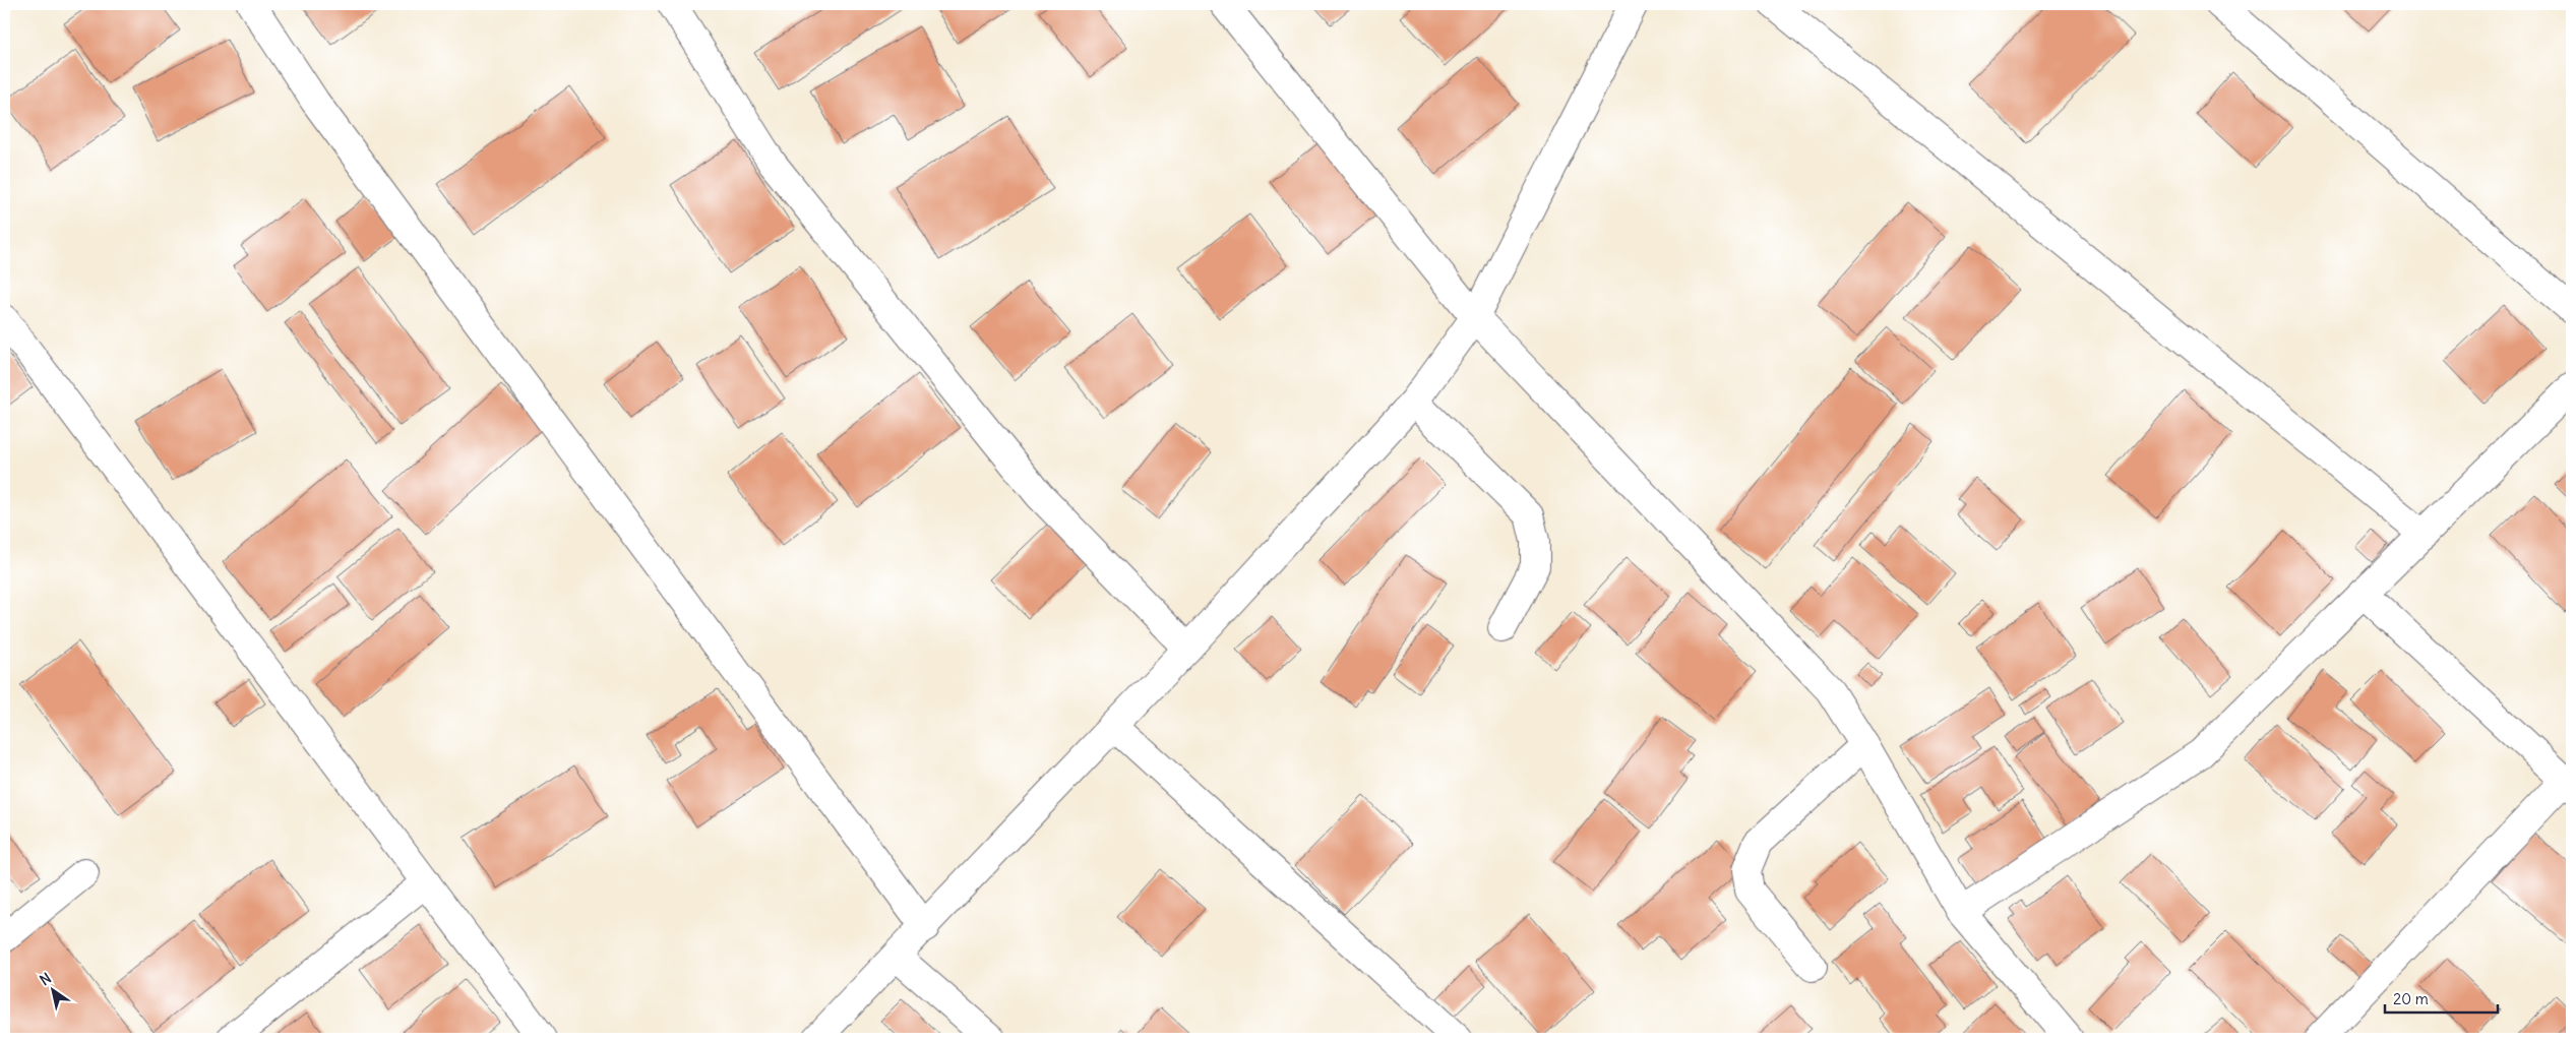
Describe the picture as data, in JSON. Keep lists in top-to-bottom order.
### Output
{
  "scale_bar": "20 m",
  "north": "top left"
}
